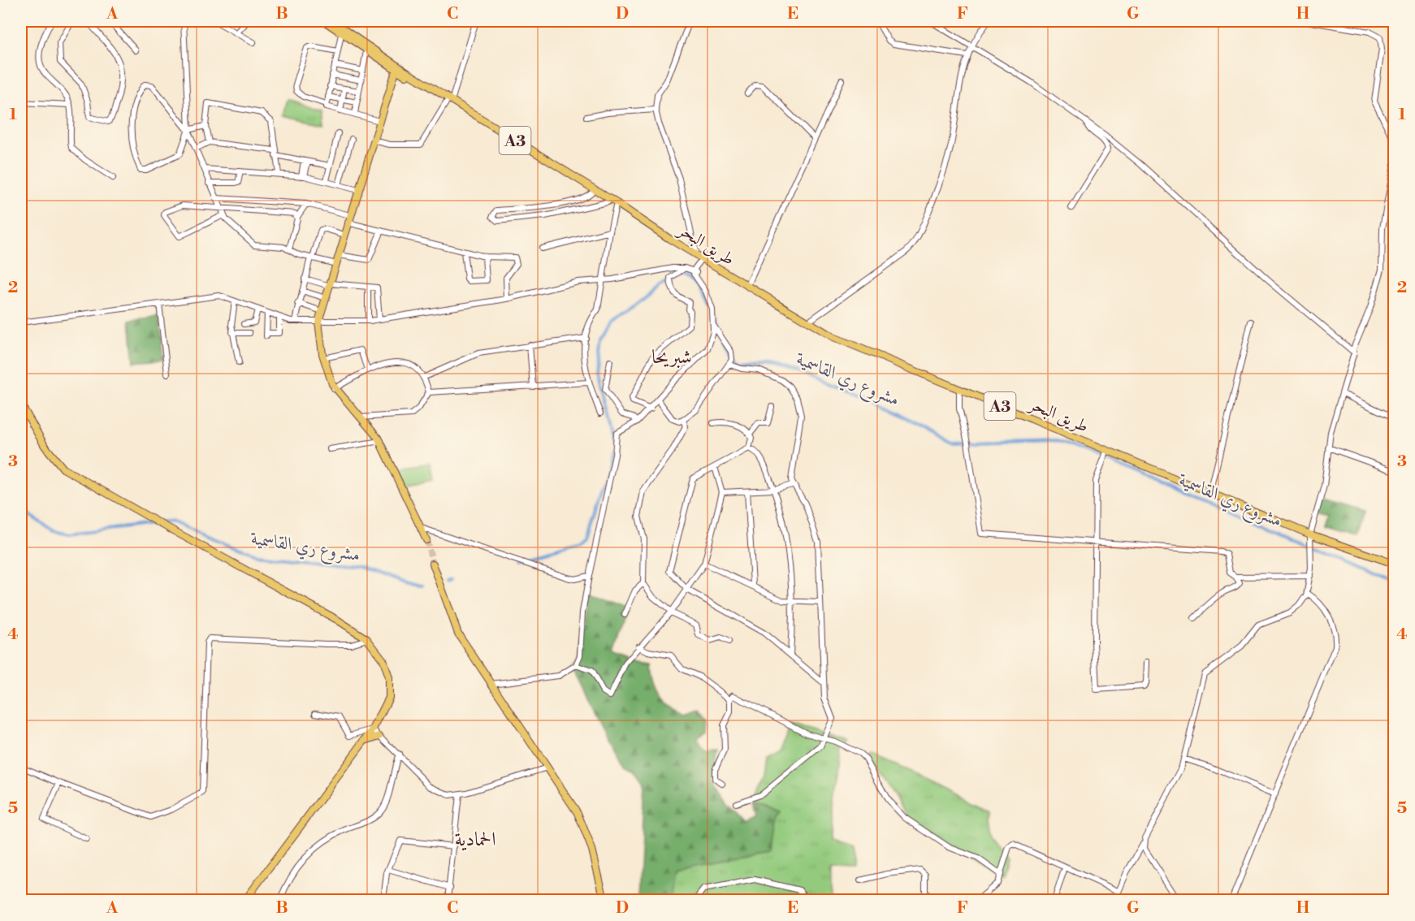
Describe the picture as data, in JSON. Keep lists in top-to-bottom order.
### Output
{
  "streets": {
    "highway": ["A3", "طريق البحر"]
  },
  "districts": ["شبريحا", "الحمادية"],
  "water": ["مشروع ري القاسمية"],
  "grid": {
    "columns": [
      "A",
      "B",
      "C",
      "D",
      "E",
      "F",
      "G",
      "H"
    ],
    "rows": [
      "1",
      "2",
      "3",
      "4",
      "5"
    ]
  }
}
